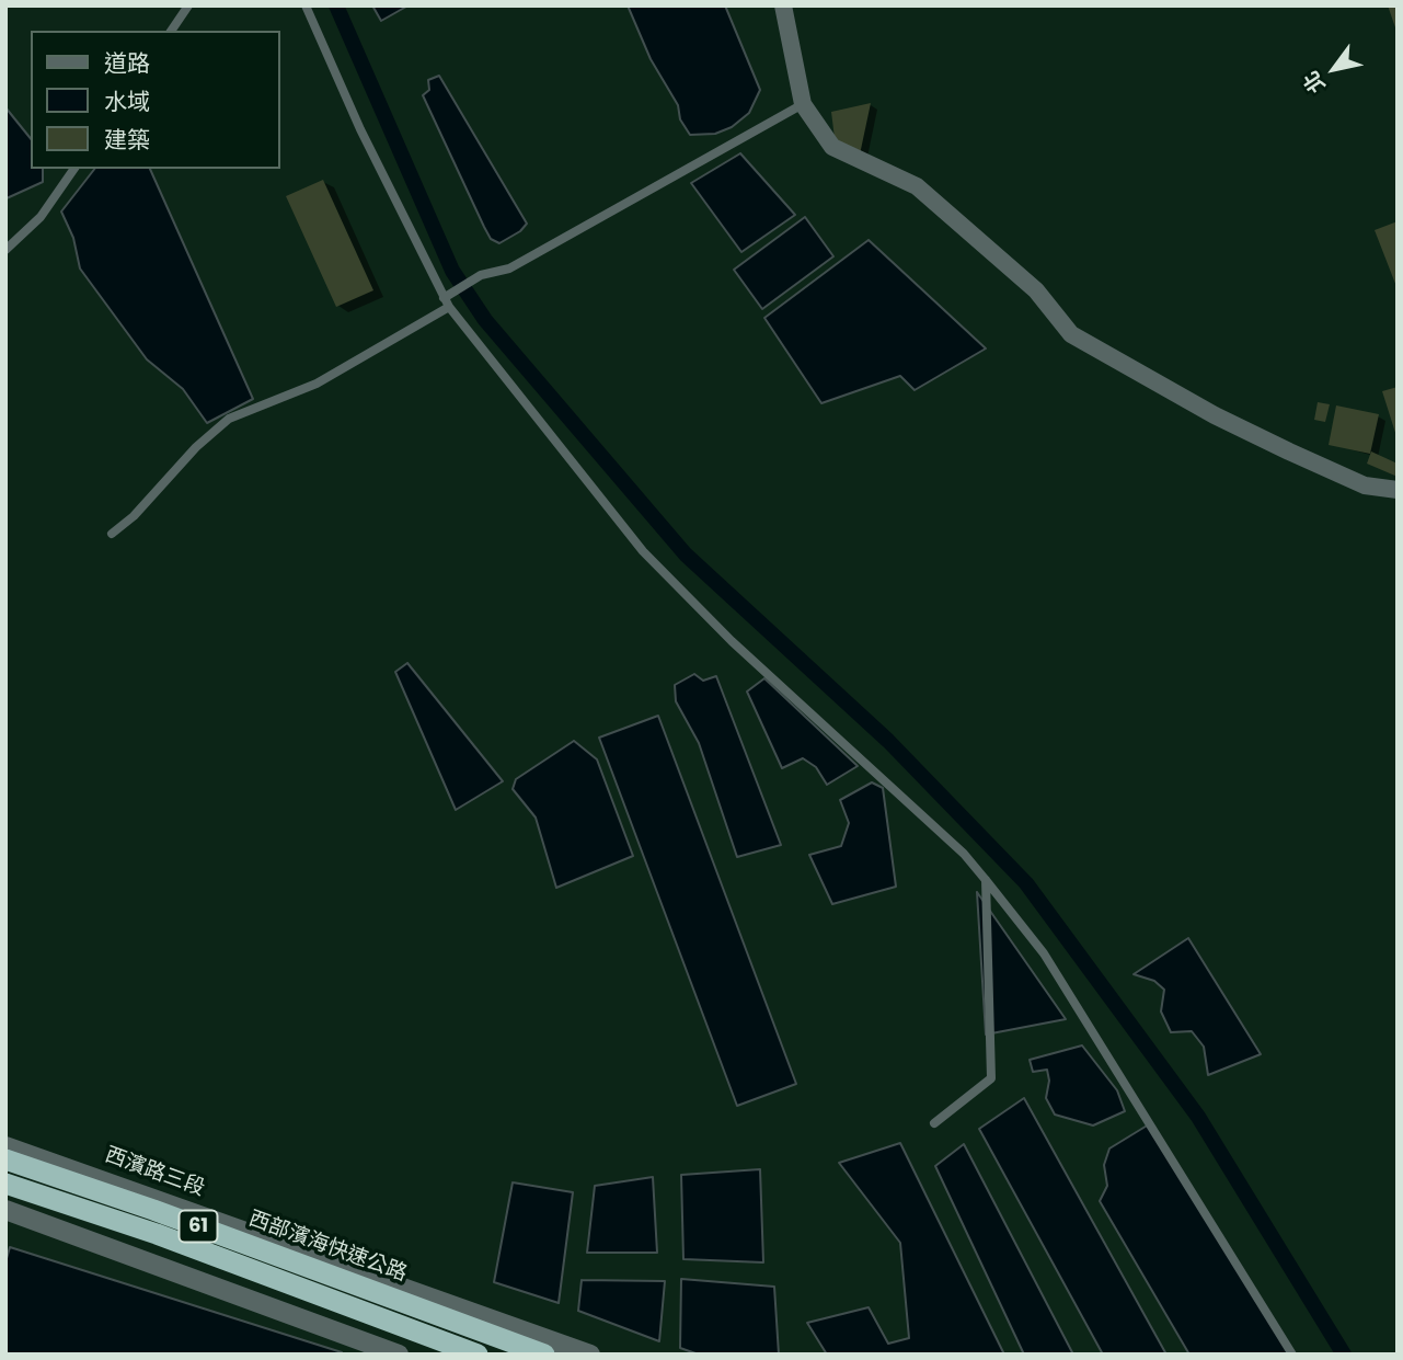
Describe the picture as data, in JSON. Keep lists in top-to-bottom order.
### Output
{
  "streets": {
    "highway": ["61", "西部濱海快速公路"],
    "street": ["西濱路三段"]
  },
  "legend": ["道路", "水域", "建築"],
  "north": "bottom left"
}
